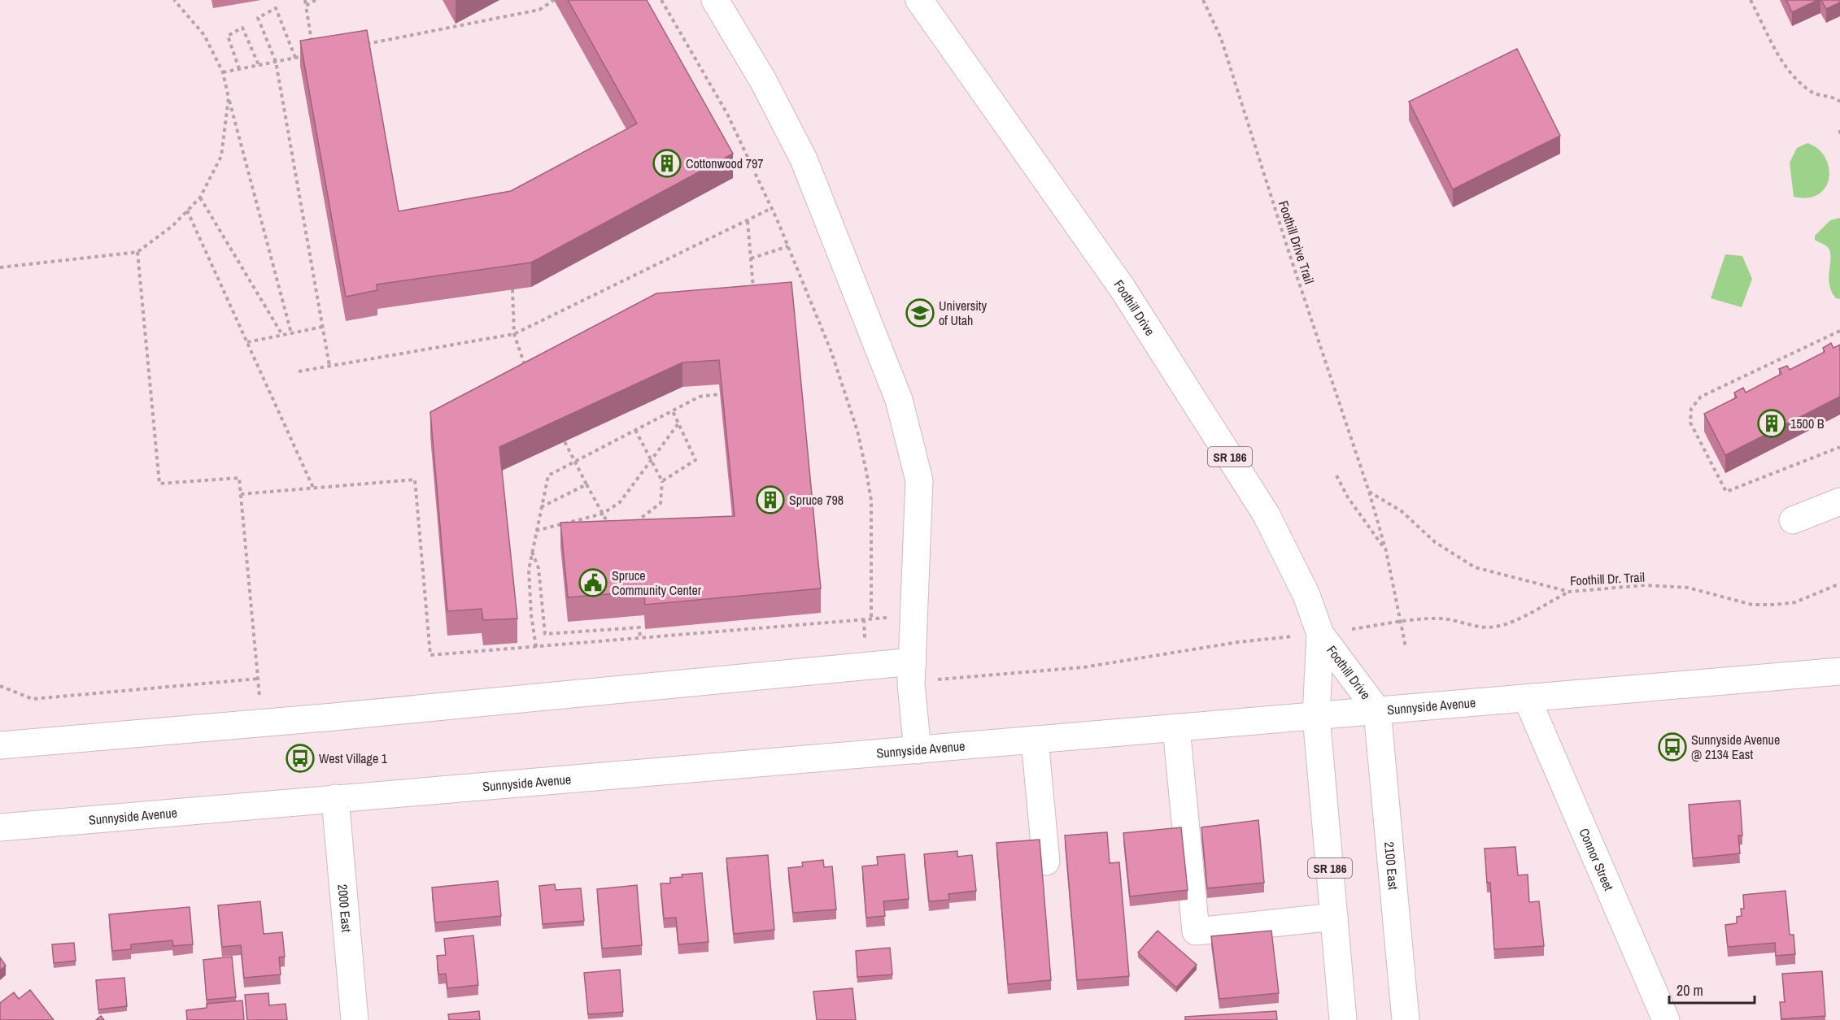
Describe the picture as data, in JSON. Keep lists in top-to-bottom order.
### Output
{
  "streets": {
    "main road": [
      "Foothill Drive",
      "SR 186",
      "Sunnyside Avenue",
      "Connor Street",
      "2100 East",
      "2000 East"
    ],
    "path": ["Foothill Drive Trail", "Foothill Dr. Trail"]
  },
  "crossings": [
    ["Foothill Drive Trail", "Foothill Dr. Trail"],
    ["Foothill Drive", "SR 186"],
    ["Foothill Drive", "Sunnyside Avenue"],
    ["Foothill Drive", "2100 East"],
    ["SR 186", "Sunnyside Avenue"],
    ["Sunnyside Avenue", "Connor Street"],
    ["Sunnyside Avenue", "2100 East"],
    ["Sunnyside Avenue", "2000 East"]
  ],
  "places": {
    "building": ["Cottonwood 797", "1500 B", "Spruce 798"],
    "school or university": ["University of Utah"],
    "public building": ["Spruce Community Center"],
    "bus stop": ["Sunnyside Avenue @ 2134 East", "West Village 1"]
  },
  "scale_bar": "20 m"
}
